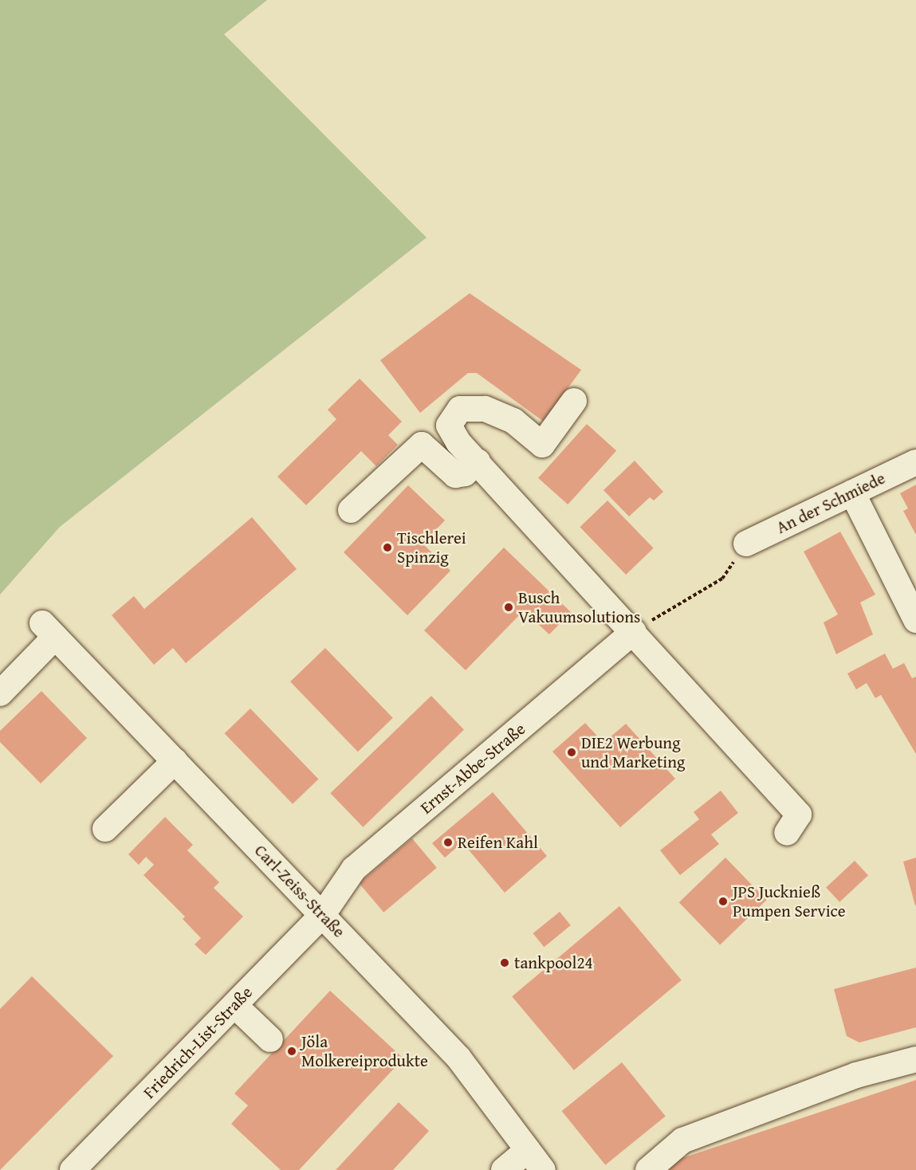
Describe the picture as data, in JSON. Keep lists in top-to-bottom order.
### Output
{
  "streets": {
    "street": [
      "An der Schmiede",
      "Ernst-Abbe-Straße",
      "Carl-Zeiss-Straße",
      "Friedrich-List-Straße"
    ]
  },
  "crossings": [
    ["Ernst-Abbe-Straße", "Carl-Zeiss-Straße"],
    ["Ernst-Abbe-Straße", "Friedrich-List-Straße"],
    ["Carl-Zeiss-Straße", "Friedrich-List-Straße"]
  ],
  "places": [
    "Tischlerei Spinzig",
    "Busch Vakuumsolutions",
    "DIE2 Werbung und Marketing",
    "Reifen Kahl",
    "JPS Jucknieß Pumpen Service",
    "tankpool24",
    "Jöla Molkereiprodukte"
  ]
}
